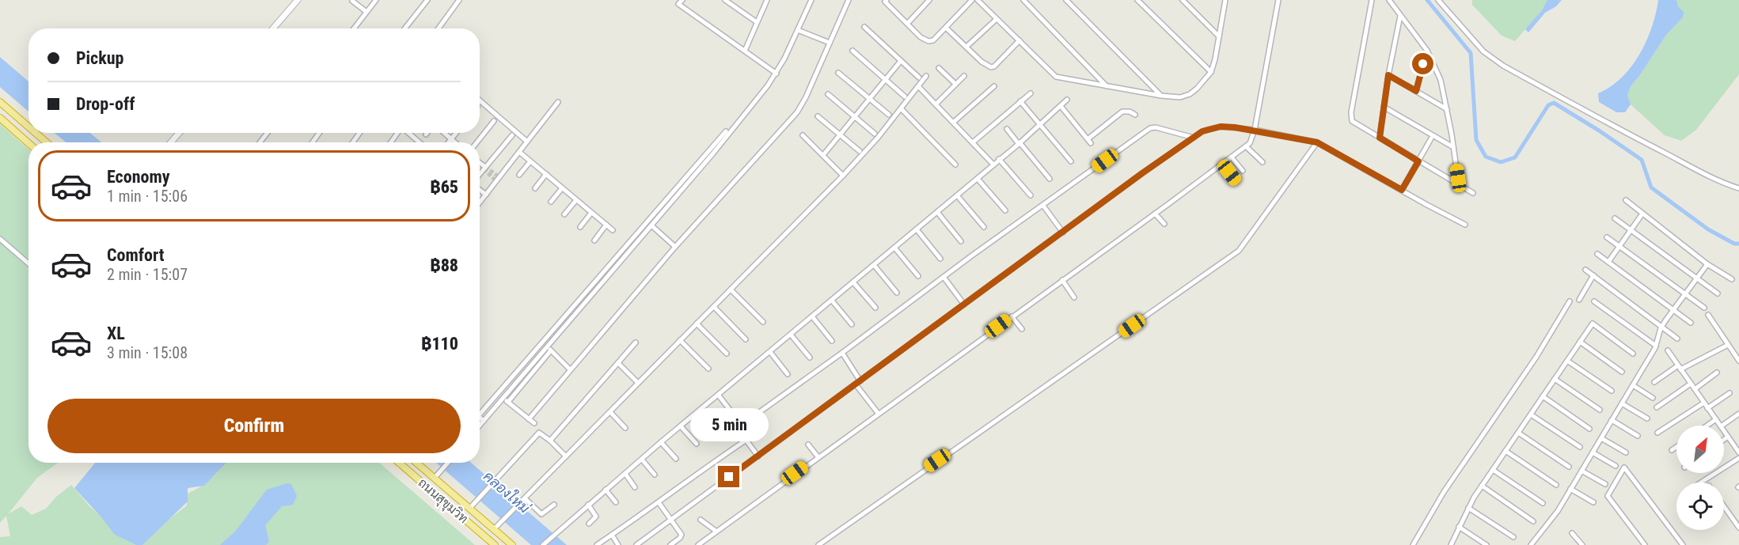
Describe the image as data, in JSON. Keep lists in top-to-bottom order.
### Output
{
  "streets": {
    "highway": ["ถนนสุขุมวิท"]
  },
  "water": ["คลองใหม่"],
  "north": "top right",
  "page": {
    "banner": ["Pickup", "Drop-off"],
    "list": [
      {
        "name": "Economy",
        "note": "1 min · 15:06",
        "value": "฿65"
      },
      {
        "name": "Comfort",
        "note": "2 min · 15:07",
        "value": "฿88"
      },
      {
        "name": "XL",
        "note": "3 min · 15:08",
        "value": "฿110"
      }
    ],
    "buttons": "Confirm",
    "bubble": "5 min"
  }
}
